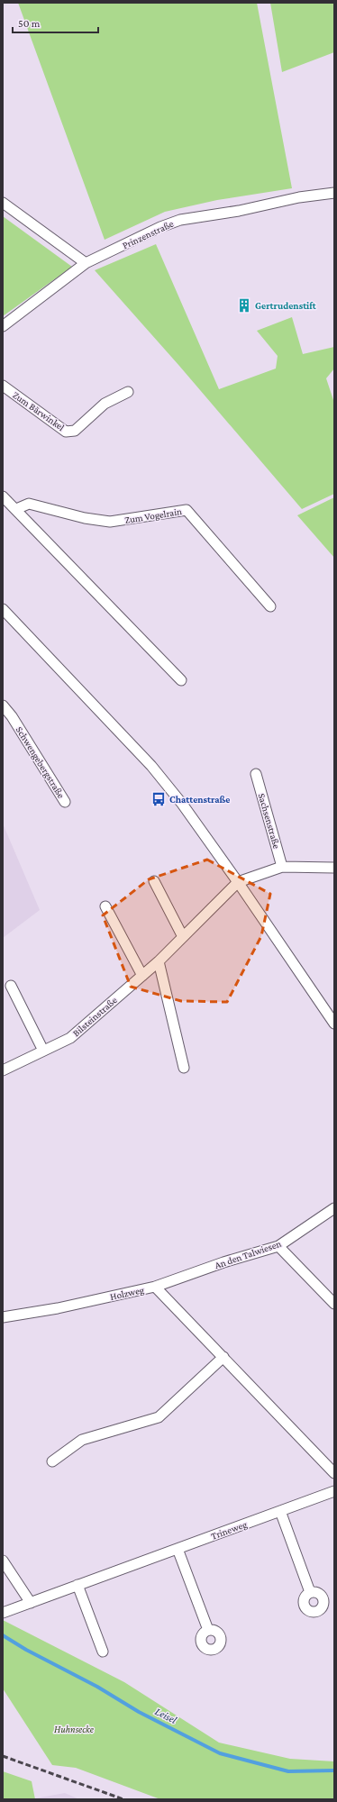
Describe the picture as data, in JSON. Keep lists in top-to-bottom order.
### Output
{
  "streets": {
    "street": [
      "Prinzenstraße",
      "Zum Bärwinkel",
      "Zum Vogelrain",
      "Schwengebergstraße",
      "Sachsenstraße",
      "Bilsteinstraße",
      "An den Talwiesen",
      "Holzweg",
      "Trineweg"
    ]
  },
  "crossings": [
    ["An den Talwiesen", "Holzweg"]
  ],
  "water": ["Leisel"],
  "parks": ["Huhnsecke"],
  "places": {
    "building": ["Gertrudenstift"],
    "bus stop": ["Chattenstraße"]
  },
  "scale_bar": "50 m"
}
